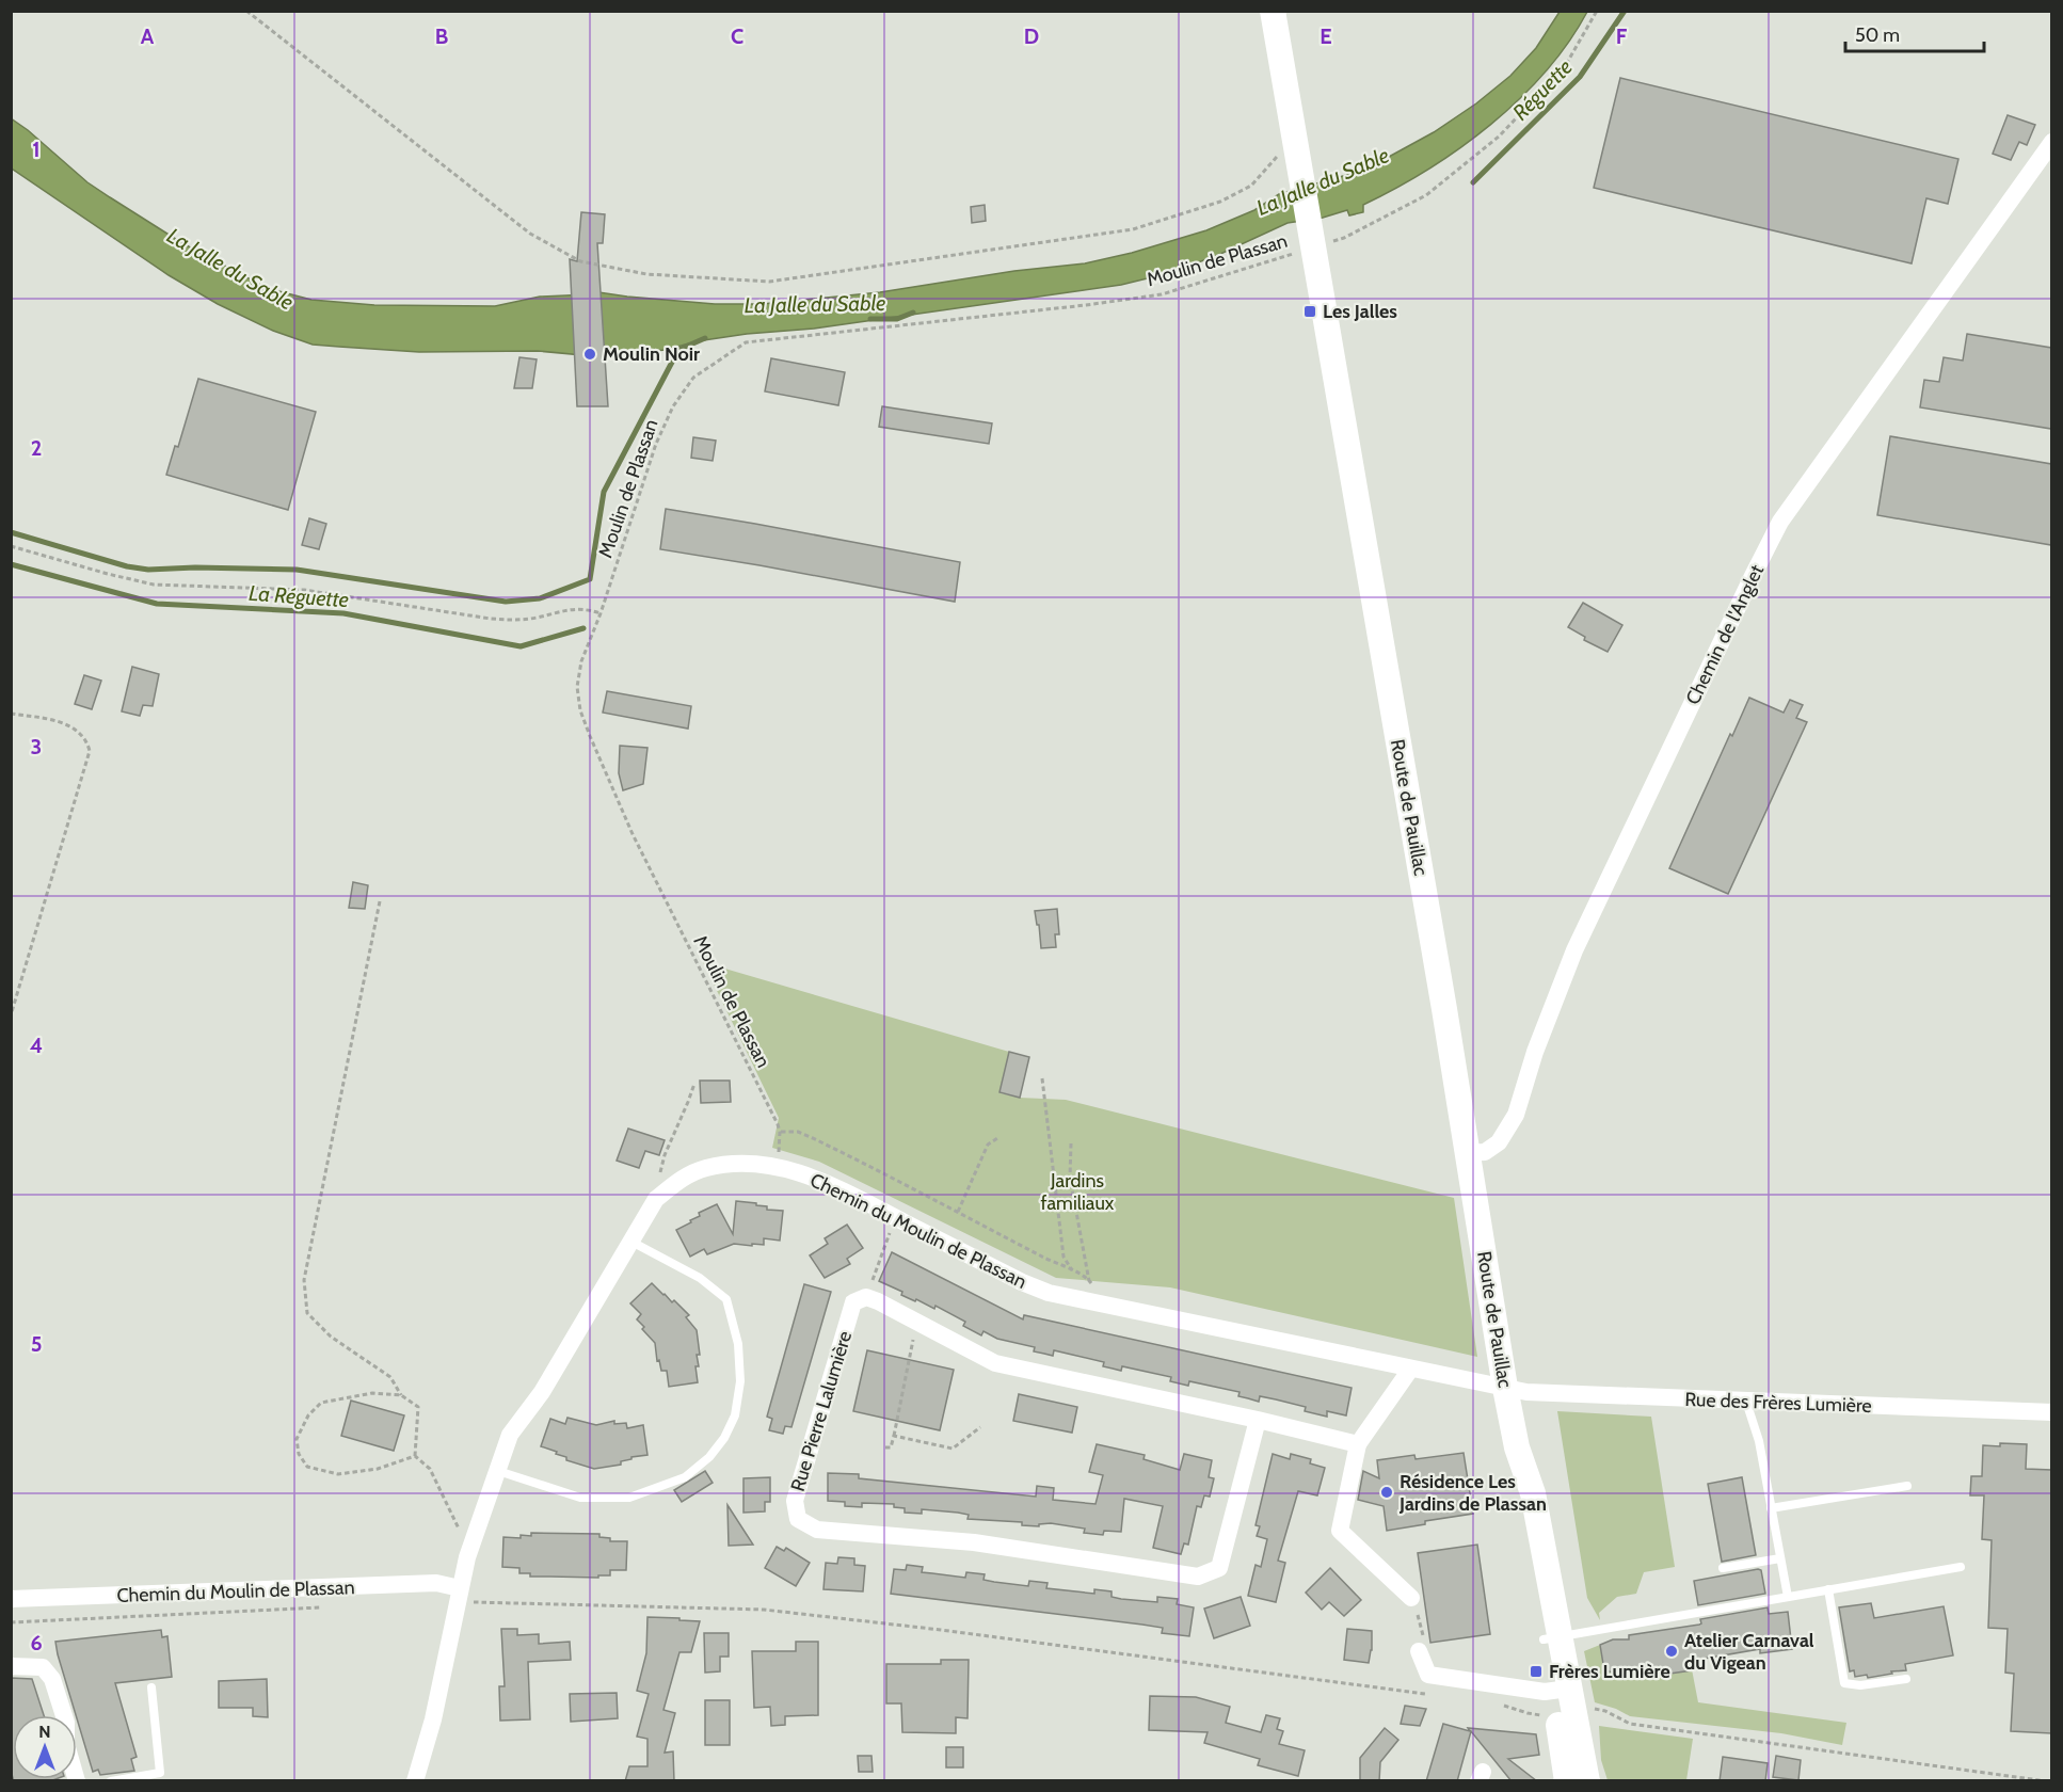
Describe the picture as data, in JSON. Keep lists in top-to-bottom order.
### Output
{
  "streets": {
    "main road": ["Route de Pauillac"],
    "street": [
      "Chemin de l'Anglet",
      "Chemin du Moulin de Plassan",
      "Rue des Frères Lumière",
      "Rue Pierre Lalumière"
    ],
    "path": ["Moulin de Plassan"]
  },
  "crossings": [
    ["Moulin de Plassan", "Route de Pauillac"],
    ["Chemin de l'Anglet", "Route de Pauillac"],
    ["Route de Pauillac", "Chemin du Moulin de Plassan"],
    ["Route de Pauillac", "Rue des Frères Lumière"],
    ["Chemin du Moulin de Plassan", "Rue des Frères Lumière"]
  ],
  "water": ["Réguette", "La Jalle du Sable", "La Réguette"],
  "parks": ["Jardins familiaux"],
  "places": {
    "transit": ["Les Jalles", "Frères Lumière"],
    "other": ["Moulin Noir", "Résidence Les Jardins de Plassan", "Atelier Carnaval du Vigean"]
  },
  "scale_bar": "50 m",
  "north": "top",
  "grid": {
    "columns": [
      "A",
      "B",
      "C",
      "D",
      "E",
      "F"
    ],
    "rows": [
      "1",
      "2",
      "3",
      "4",
      "5",
      "6"
    ]
  }
}
